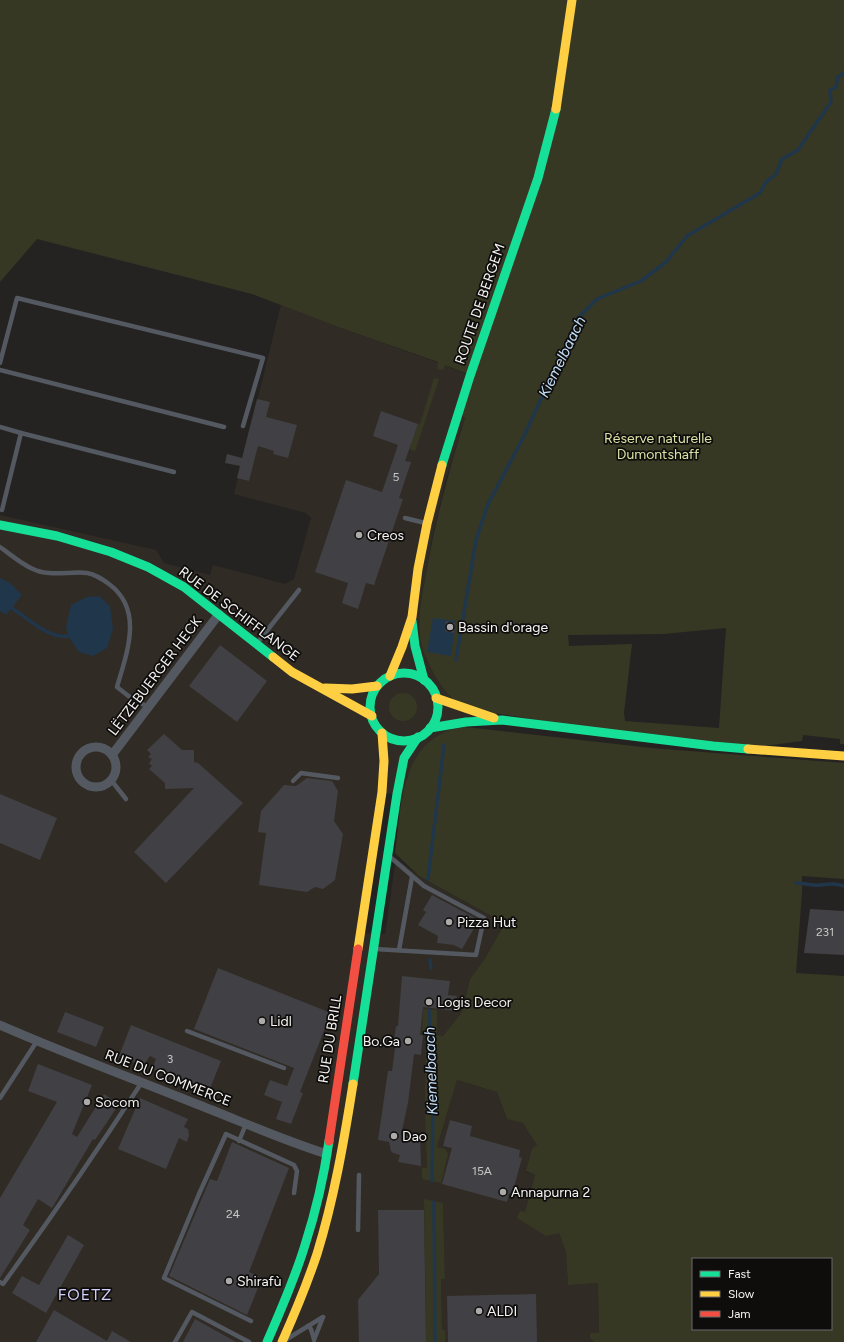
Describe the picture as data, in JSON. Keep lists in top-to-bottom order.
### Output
{
  "streets": {
    "main road": ["ROUTE DE BERGEM", "RUE DE SCHIFFLANGE", "RUE DU BRILL"],
    "street": ["LËTZEBUERGER HECK", "RUE DU COMMERCE"]
  },
  "crossings": [
    ["ROUTE DE BERGEM", "RUE DE SCHIFFLANGE"],
    ["ROUTE DE BERGEM", "RUE DU BRILL"],
    ["RUE DE SCHIFFLANGE", "LËTZEBUERGER HECK"],
    ["RUE DE SCHIFFLANGE", "RUE DU BRILL"],
    ["RUE DU BRILL", "RUE DU COMMERCE"]
  ],
  "districts": ["FOETZ"],
  "water": ["Kiemelbaach"],
  "parks": ["Réserve naturelle Dumontshaff"],
  "places": [
    "Creos",
    "Bassin d'orage",
    "Pizza Hut",
    "Logis Decor",
    "Lidl",
    "Bo.Ga",
    "Socom",
    "Dao",
    "Annapurna 2",
    "Shirafù",
    "ALDI"
  ],
  "house_numbers": [
    "5",
    "231",
    "3",
    "15A",
    "24"
  ],
  "legend": ["Fast", "Slow", "Jam"]
}
